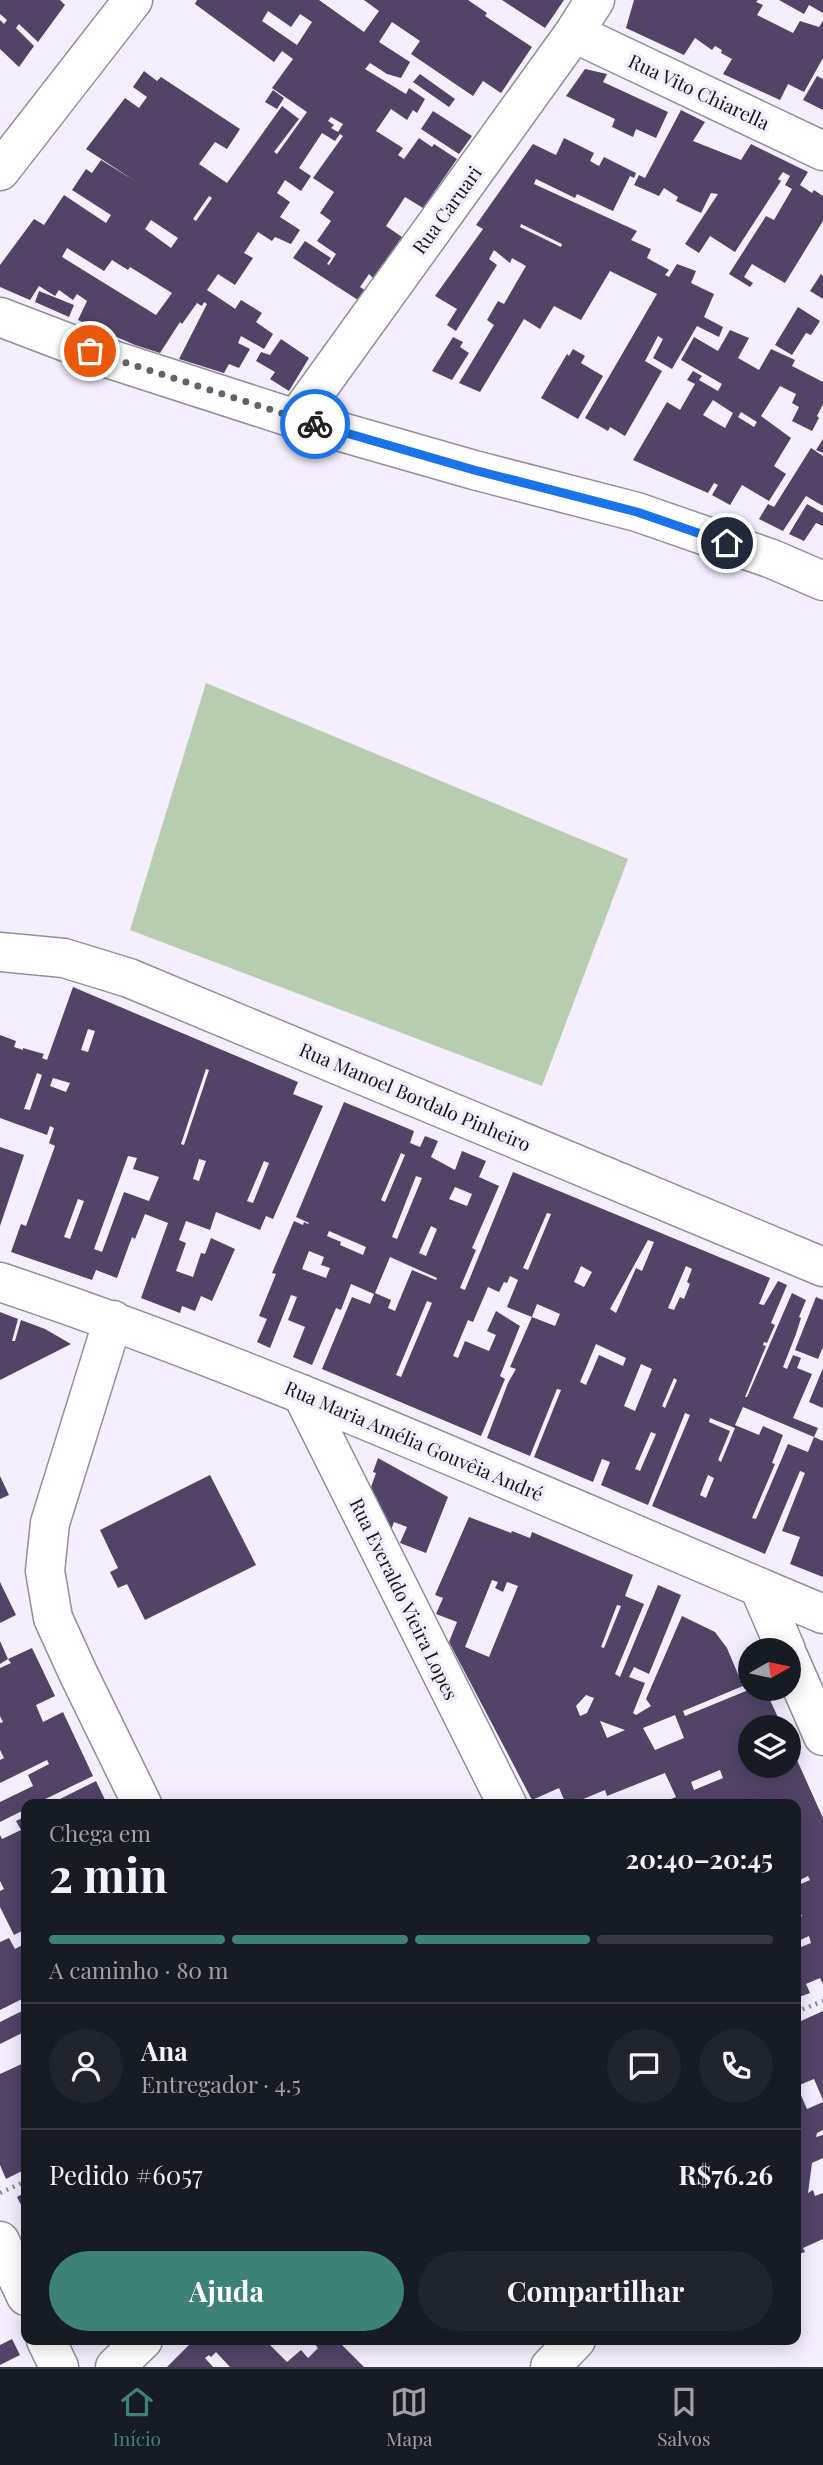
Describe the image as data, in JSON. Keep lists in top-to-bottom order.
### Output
{
  "streets": {
    "street": [
      "Rua Vito Chiarella",
      "Rua Caruari",
      "Rua Manoel Bordalo Pinheiro",
      "Rua Maria Amélia Gouvêia André",
      "Rua Everaldo Vieira Lopes"
    ]
  },
  "crossings": [
    ["Rua Vito Chiarella", "Rua Caruari"],
    ["Rua Maria Amélia Gouvêia André", "Rua Everaldo Vieira Lopes"]
  ],
  "north": "right",
  "page": {
    "heading": ["2 min", "Chega em", "20:40–20:45"],
    "panel": [
      "Ana",
      "Entregador · 4.5",
      "Pedido #6057",
      "R$76.26"
    ],
    "bar": "A caminho · 80 m",
    "buttons": ["Ajuda", "Compartilhar"],
    "tabs": ["Início", "Mapa", "Salvos"]
  }
}
